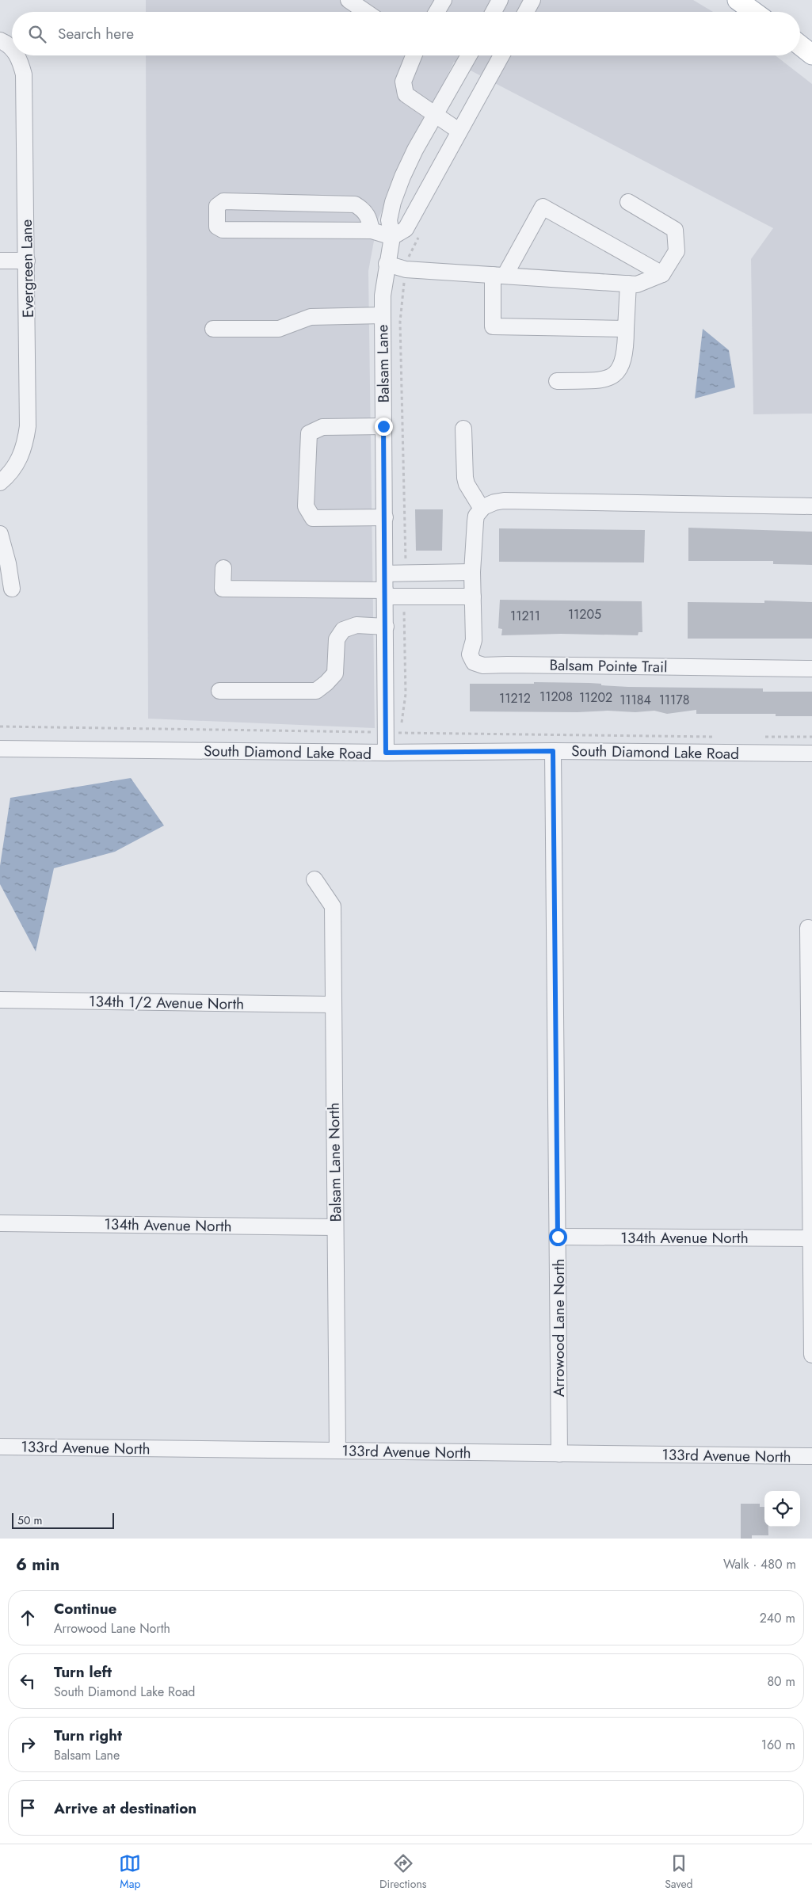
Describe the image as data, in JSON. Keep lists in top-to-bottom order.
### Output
{
  "streets": {
    "street": [
      "Evergreen Lane",
      "Balsam Lane",
      "Balsam Pointe Trail",
      "South Diamond Lake Road",
      "134th 1/2 Avenue North",
      "Balsam Lane North",
      "134th Avenue North",
      "Arrowood Lane North",
      "133rd Avenue North"
    ]
  },
  "crossings": [
    ["Balsam Lane", "South Diamond Lake Road"],
    ["South Diamond Lake Road", "Arrowood Lane North"],
    ["134th 1/2 Avenue North", "Balsam Lane North"],
    ["Balsam Lane North", "134th Avenue North"],
    ["Balsam Lane North", "133rd Avenue North"],
    ["134th Avenue North", "Arrowood Lane North"],
    ["Arrowood Lane North", "133rd Avenue North"]
  ],
  "house_numbers": [
    "11205",
    "11211",
    "11208",
    "11202",
    "11212",
    "11184",
    "11178"
  ],
  "scale_bar": "50 m",
  "page": {
    "search": "Search here",
    "scale": "50 m",
    "heading": ["6 min", "Walk · 480 m"],
    "list": [
      ["Continue", "Arrowood Lane North", "240 m"],
      ["Turn left", "South Diamond Lake Road", "80 m"],
      ["Turn right", "Balsam Lane", "160 m"],
      "Arrive at destination"
    ],
    "nav": ["Map", "Directions", "Saved"]
  }
}
